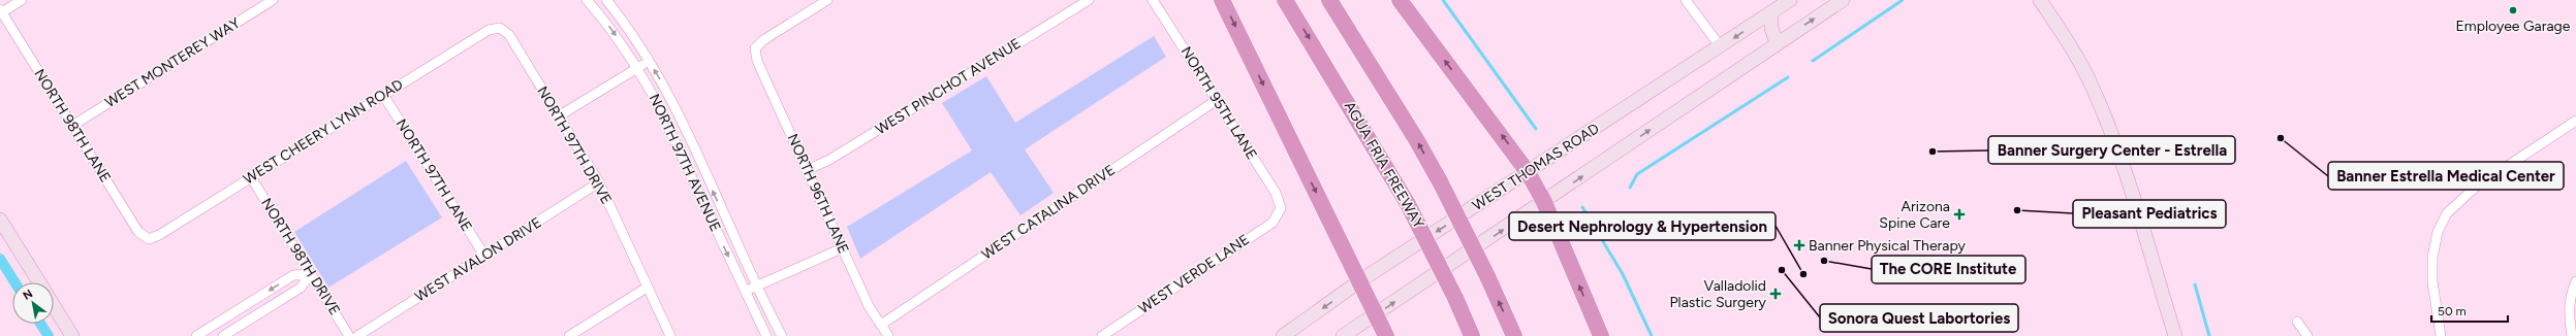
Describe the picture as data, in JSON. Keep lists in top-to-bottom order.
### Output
{
  "streets": {
    "highway": ["AGUA FRIA FREEWAY"],
    "main road": ["WEST THOMAS ROAD"],
    "street": [
      "WEST MONTEREY WAY",
      "WEST PINCHOT AVENUE",
      "NORTH 95TH LANE",
      "NORTH 98TH LANE",
      "WEST CHEERY LYNN ROAD",
      "NORTH 97TH DRIVE",
      "NORTH 97TH AVENUE",
      "NORTH 97TH LANE",
      "NORTH 96TH LANE",
      "WEST CATALINA DRIVE",
      "NORTH 98TH DRIVE",
      "WEST AVALON DRIVE",
      "WEST VERDE LANE"
    ]
  },
  "crossings": [
    ["WEST MONTEREY WAY", "NORTH 98TH LANE"],
    ["WEST PINCHOT AVENUE", "NORTH 96TH LANE"],
    ["NORTH 95TH LANE", "WEST CATALINA DRIVE"],
    ["NORTH 95TH LANE", "WEST VERDE LANE"],
    ["NORTH 98TH LANE", "WEST CHEERY LYNN ROAD"],
    ["WEST CHEERY LYNN ROAD", "NORTH 97TH DRIVE"],
    ["WEST CHEERY LYNN ROAD", "NORTH 97TH LANE"],
    ["WEST CHEERY LYNN ROAD", "NORTH 98TH DRIVE"],
    ["NORTH 97TH DRIVE", "WEST AVALON DRIVE"],
    ["NORTH 97TH LANE", "WEST AVALON DRIVE"],
    ["NORTH 96TH LANE", "WEST CATALINA DRIVE"]
  ],
  "places": {
    "other": [
      "Employee Garage",
      "Banner Estrella Medical Center",
      "Banner Surgery Center - Estrella",
      "Pleasant Pediatrics",
      "The CORE Institute",
      "Sonora Quest Labortories",
      "Desert Nephrology & Hypertension"
    ],
    "health": ["Arizona Spine Care", "Banner Physical Therapy", "Valladolid Plastic Surgery"]
  },
  "scale_bar": "50 m",
  "north": "top left"
}
